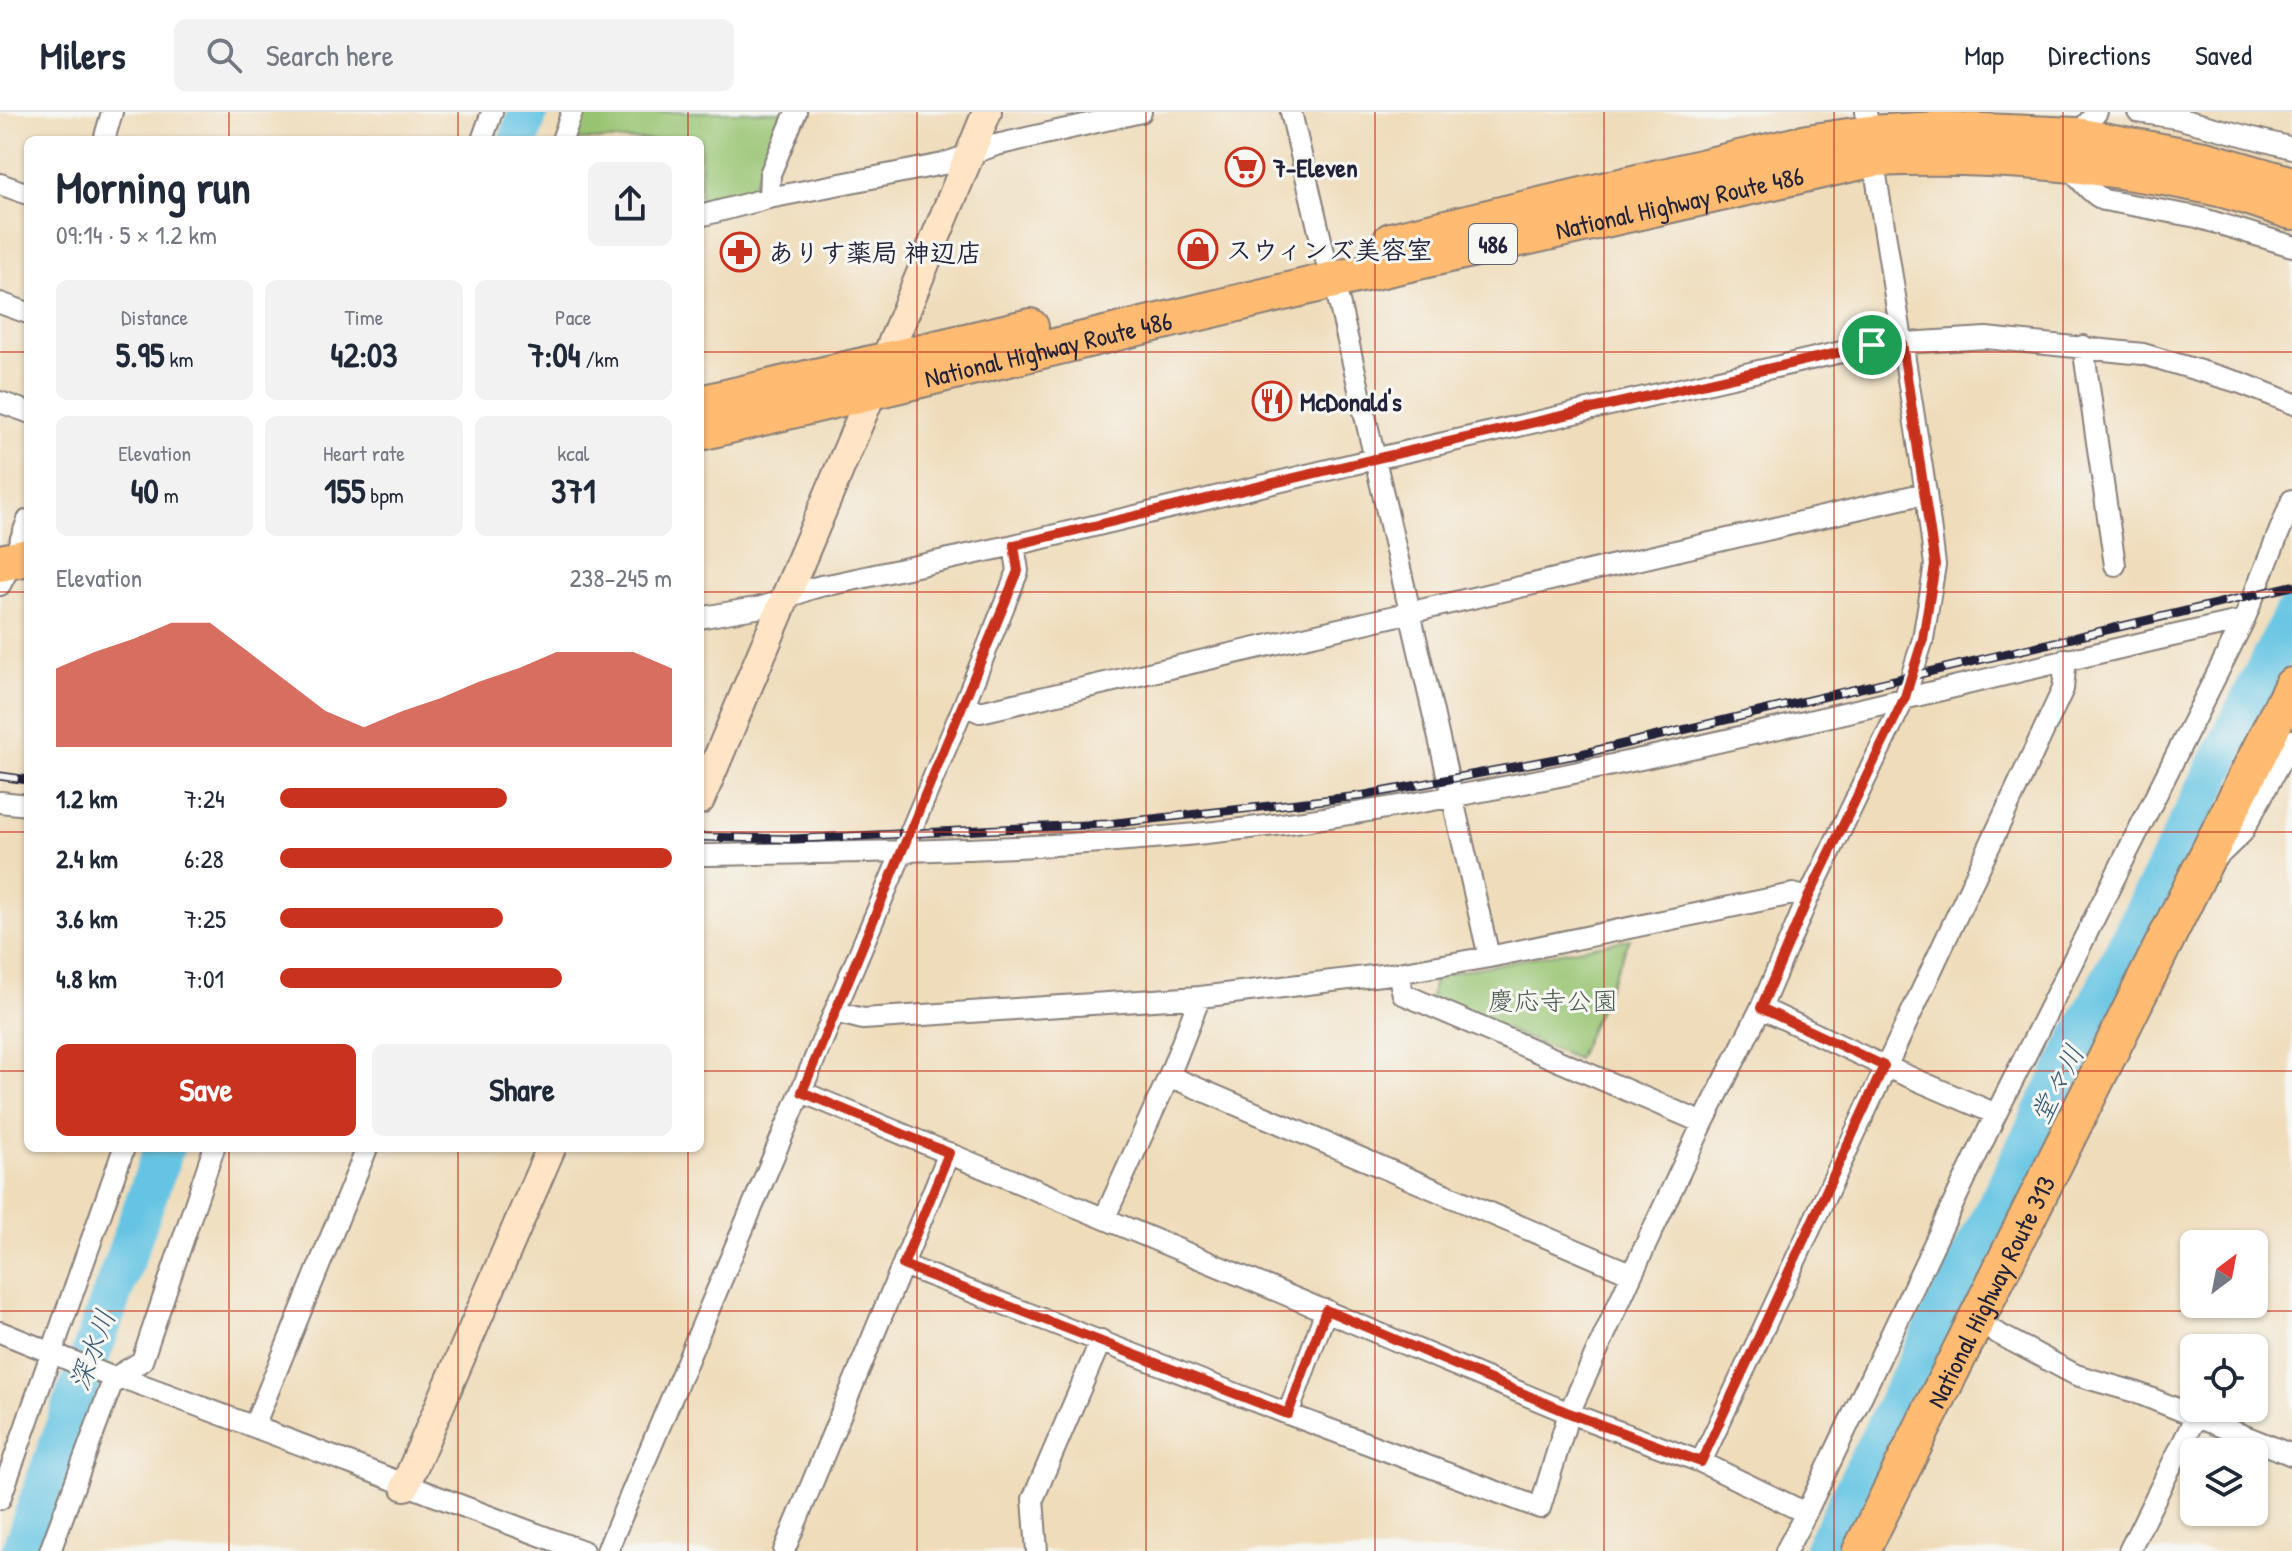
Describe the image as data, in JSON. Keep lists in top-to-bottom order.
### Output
{
  "streets": {
    "highway": ["National Highway Route 486", "486", "National Highway Route 313"]
  },
  "water": ["堂々川", "深水川"],
  "parks": ["慶応寺公園"],
  "places": {
    "supermarket": ["7-Eleven"],
    "shop": ["スウィンズ美容室"],
    "pharmacy": ["ありす薬局 神辺店"],
    "restaurant": ["McDonald's"]
  },
  "north": "top right",
  "page": {
    "header": "Milers",
    "search": "Search here",
    "nav": ["Map", "Directions", "Saved"],
    "heading": ["Morning run", "09:14 · 5 × 1.2 km"],
    "stats": [
      ["Distance", "5.95 km"],
      ["Time", "42:03"],
      ["Pace", "7:04 /km"],
      ["Elevation", "40 m"],
      ["Heart rate", "155 bpm"],
      ["kcal", "371"]
    ],
    "chart": ["Elevation", "238–245 m"],
    "list": [
      {
        "name": "1.2 km",
        "note": "7:24"
      },
      {
        "name": "2.4 km",
        "note": "6:28"
      },
      {
        "name": "3.6 km",
        "note": "7:25"
      },
      {
        "name": "4.8 km",
        "note": "7:01"
      }
    ],
    "buttons": ["Save", "Share"]
  }
}
